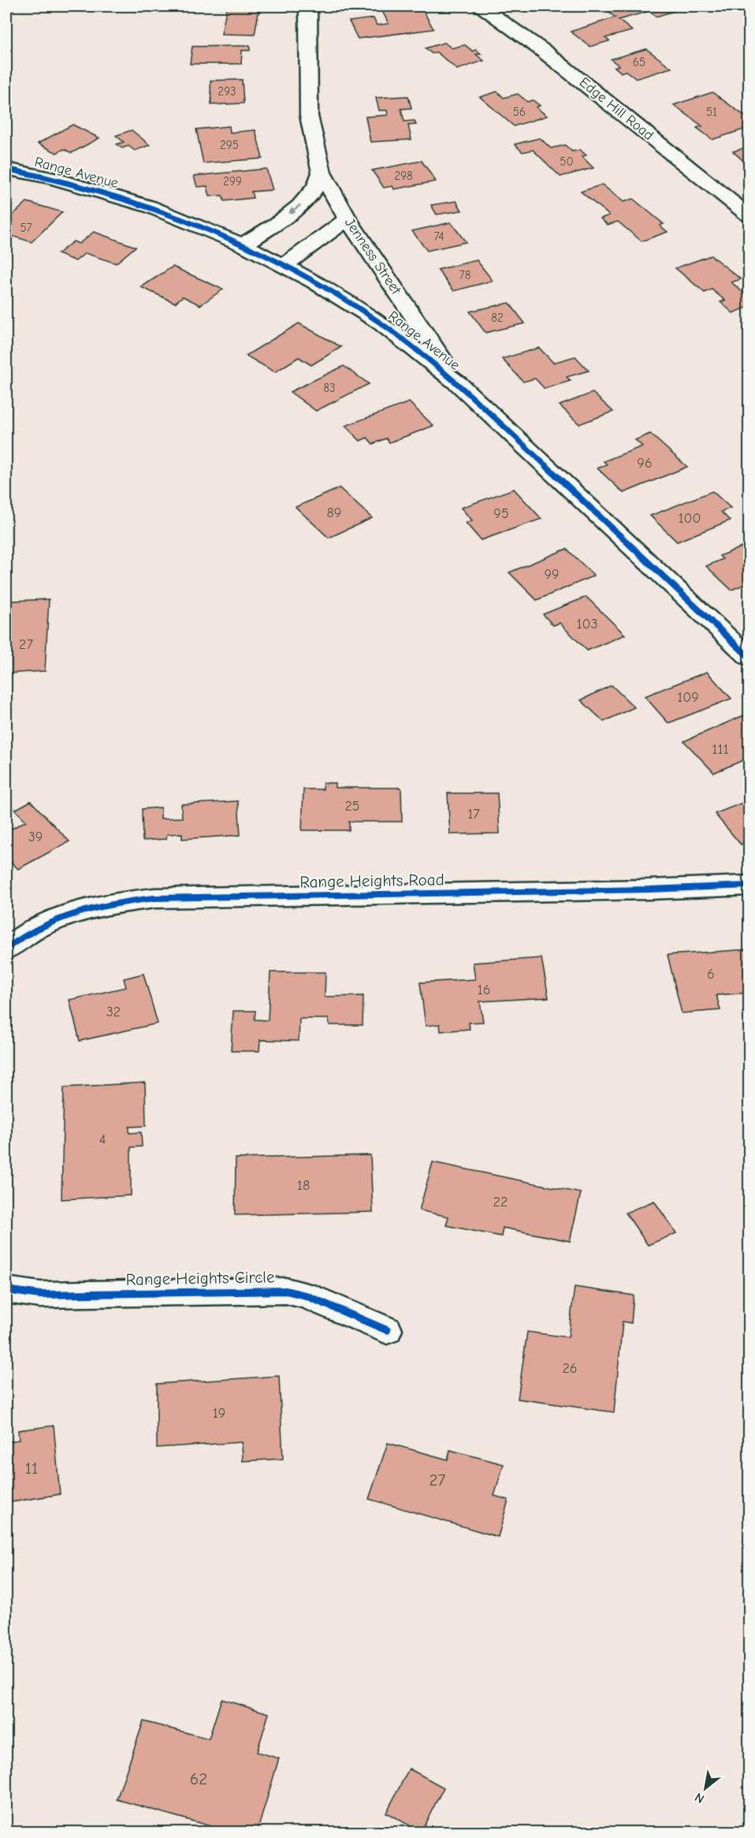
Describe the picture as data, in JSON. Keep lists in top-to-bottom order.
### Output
{
  "streets": {
    "street": [
      "Edge Hill Road",
      "Range Avenue",
      "Jenness Street",
      "Range Heights Road",
      "Range Heights Circle"
    ]
  },
  "crossings": [
    ["Range Avenue", "Jenness Street"]
  ],
  "house_numbers": [
    "65",
    "293",
    "56",
    "51",
    "295",
    "50",
    "298",
    "299",
    "57",
    "74",
    "78",
    "82",
    "83",
    "96",
    "89",
    "95",
    "100",
    "99",
    "103",
    "27",
    "109",
    "111",
    "25",
    "17",
    "39",
    "6",
    "16",
    "32",
    "4",
    "18",
    "22",
    "26",
    "19",
    "11",
    "27",
    "62"
  ],
  "north": "bottom left"
}
